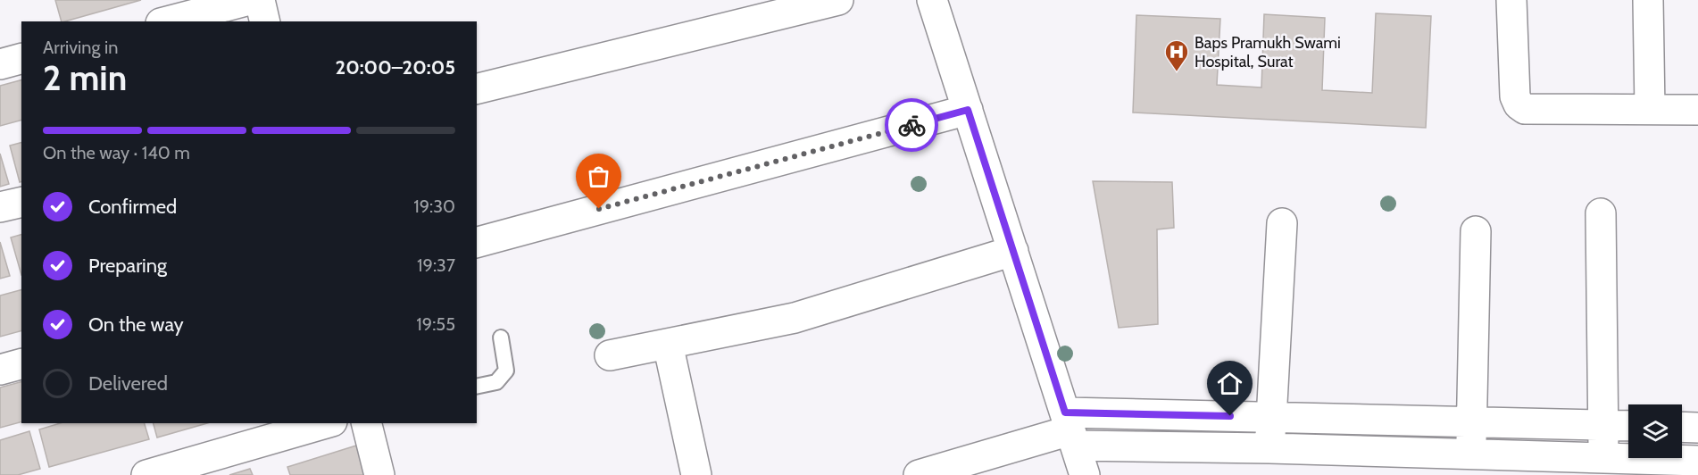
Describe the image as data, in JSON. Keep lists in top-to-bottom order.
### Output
{
  "places": {
    "hospital": ["Baps Pramukh Swami Hospital, Surat"]
  },
  "page": {
    "heading": ["2 min", "Arriving in", "20:00–20:05"],
    "bar": "On the way · 140 m",
    "list": [
      ["Confirmed", "19:30"],
      ["Preparing", "19:37"],
      ["On the way", "19:55"],
      "Delivered"
    ]
  }
}
